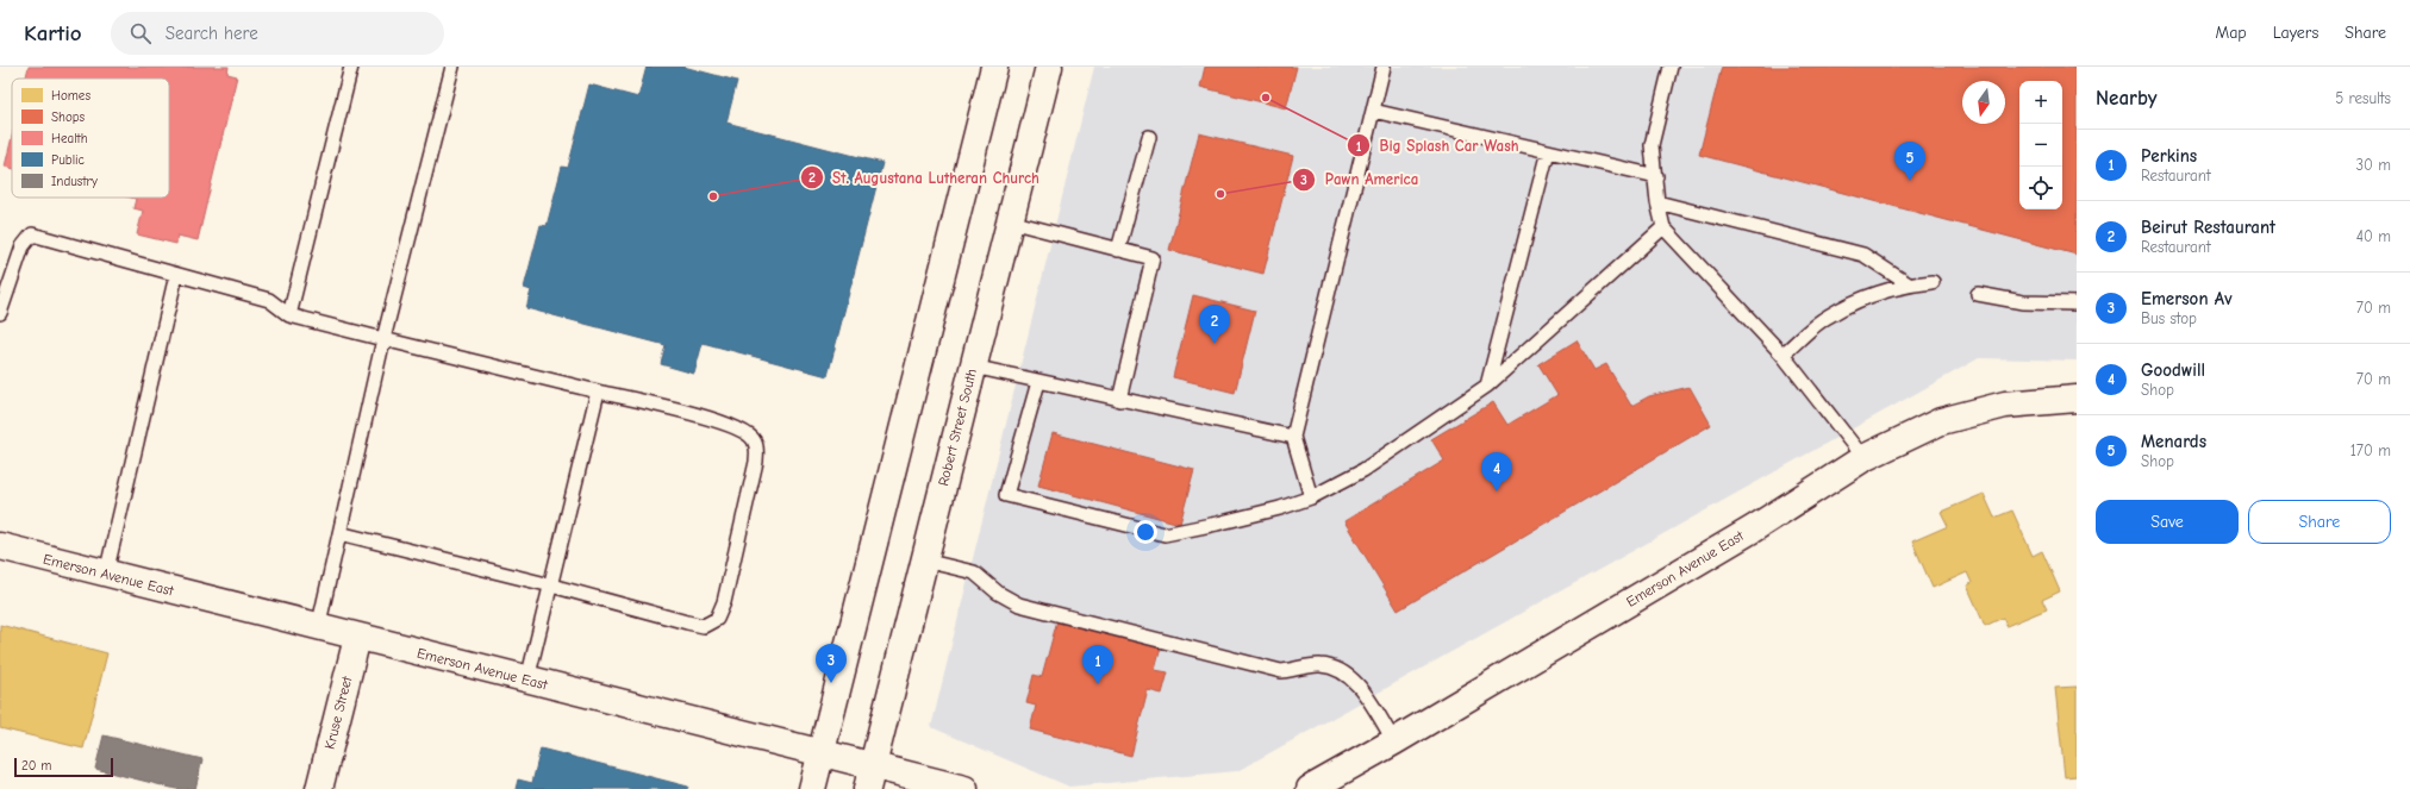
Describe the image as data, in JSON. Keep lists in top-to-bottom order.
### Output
{
  "streets": {
    "street": ["Robert Street South", "Emerson Avenue East", "Kruse Street"]
  },
  "crossings": [
    ["Robert Street South", "Emerson Avenue East"],
    ["Emerson Avenue East", "Kruse Street"]
  ],
  "places": ["Big Splash Car Wash", "Pawn America", "St. Augustana Lutheran Church"],
  "legend": [
    "Homes",
    "Shops",
    "Health",
    "Public",
    "Industry"
  ],
  "scale_bar": "20 m",
  "north": "bottom",
  "page": {
    "header": "Kartio",
    "search": "Search here",
    "nav": ["Map", "Layers", "Share"],
    "heading": ["Nearby", "5 results"],
    "map_buttons": ["+", "−"],
    "list": [
      {
        "mark": "1",
        "name": "Perkins",
        "note": "Restaurant",
        "value": "30 m"
      },
      {
        "mark": "2",
        "name": "Beirut Restaurant",
        "note": "Restaurant",
        "value": "40 m"
      },
      {
        "mark": "3",
        "name": "Emerson Av",
        "note": "Bus stop",
        "value": "70 m"
      },
      {
        "mark": "4",
        "name": "Goodwill",
        "note": "Shop",
        "value": "70 m"
      },
      {
        "mark": "5",
        "name": "Menards",
        "note": "Shop",
        "value": "170 m"
      }
    ],
    "pins": [
      "5",
      "2",
      "4",
      "3",
      "1"
    ],
    "buttons": ["Save", "Share"],
    "scale": "20 m"
  }
}
